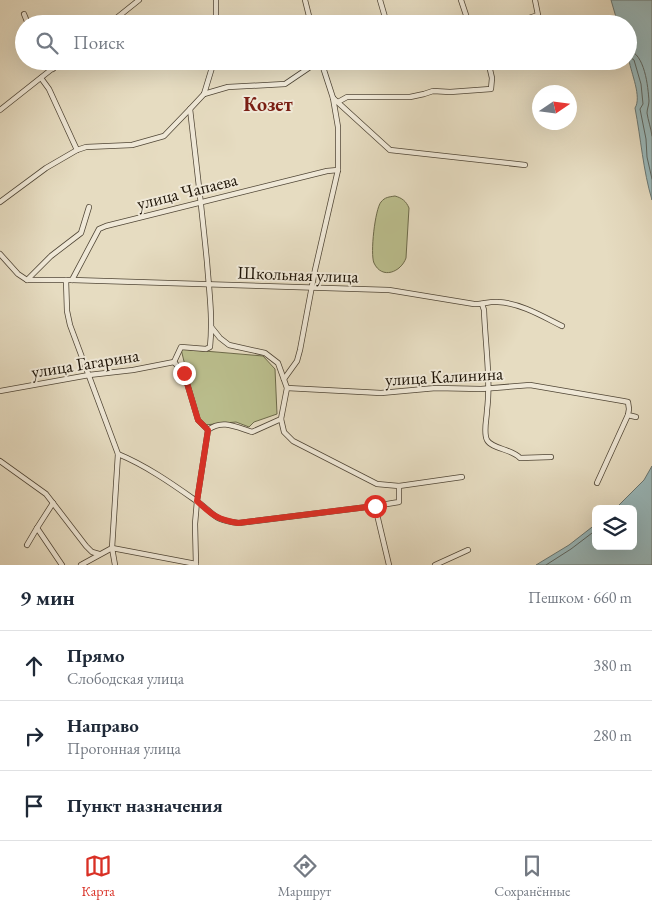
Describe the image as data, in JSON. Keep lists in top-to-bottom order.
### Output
{
  "streets": {
    "street": [
      "улица Чапаева",
      "Школьная улица",
      "улица Гагарина",
      "улица Калинина"
    ]
  },
  "crossings": [
    ["улица Чапаева", "Школьная улица"]
  ],
  "districts": ["Козет"],
  "north": "right",
  "page": {
    "search": "Поиск",
    "heading": ["9 мин", "Пешком · 660 m"],
    "list": [
      ["Прямо", "Слободская улица", "380 m"],
      ["Направо", "Прогонная улица", "280 m"],
      "Пункт назначения"
    ],
    "nav": ["Карта", "Маршрут", "Сохранённые"]
  }
}
